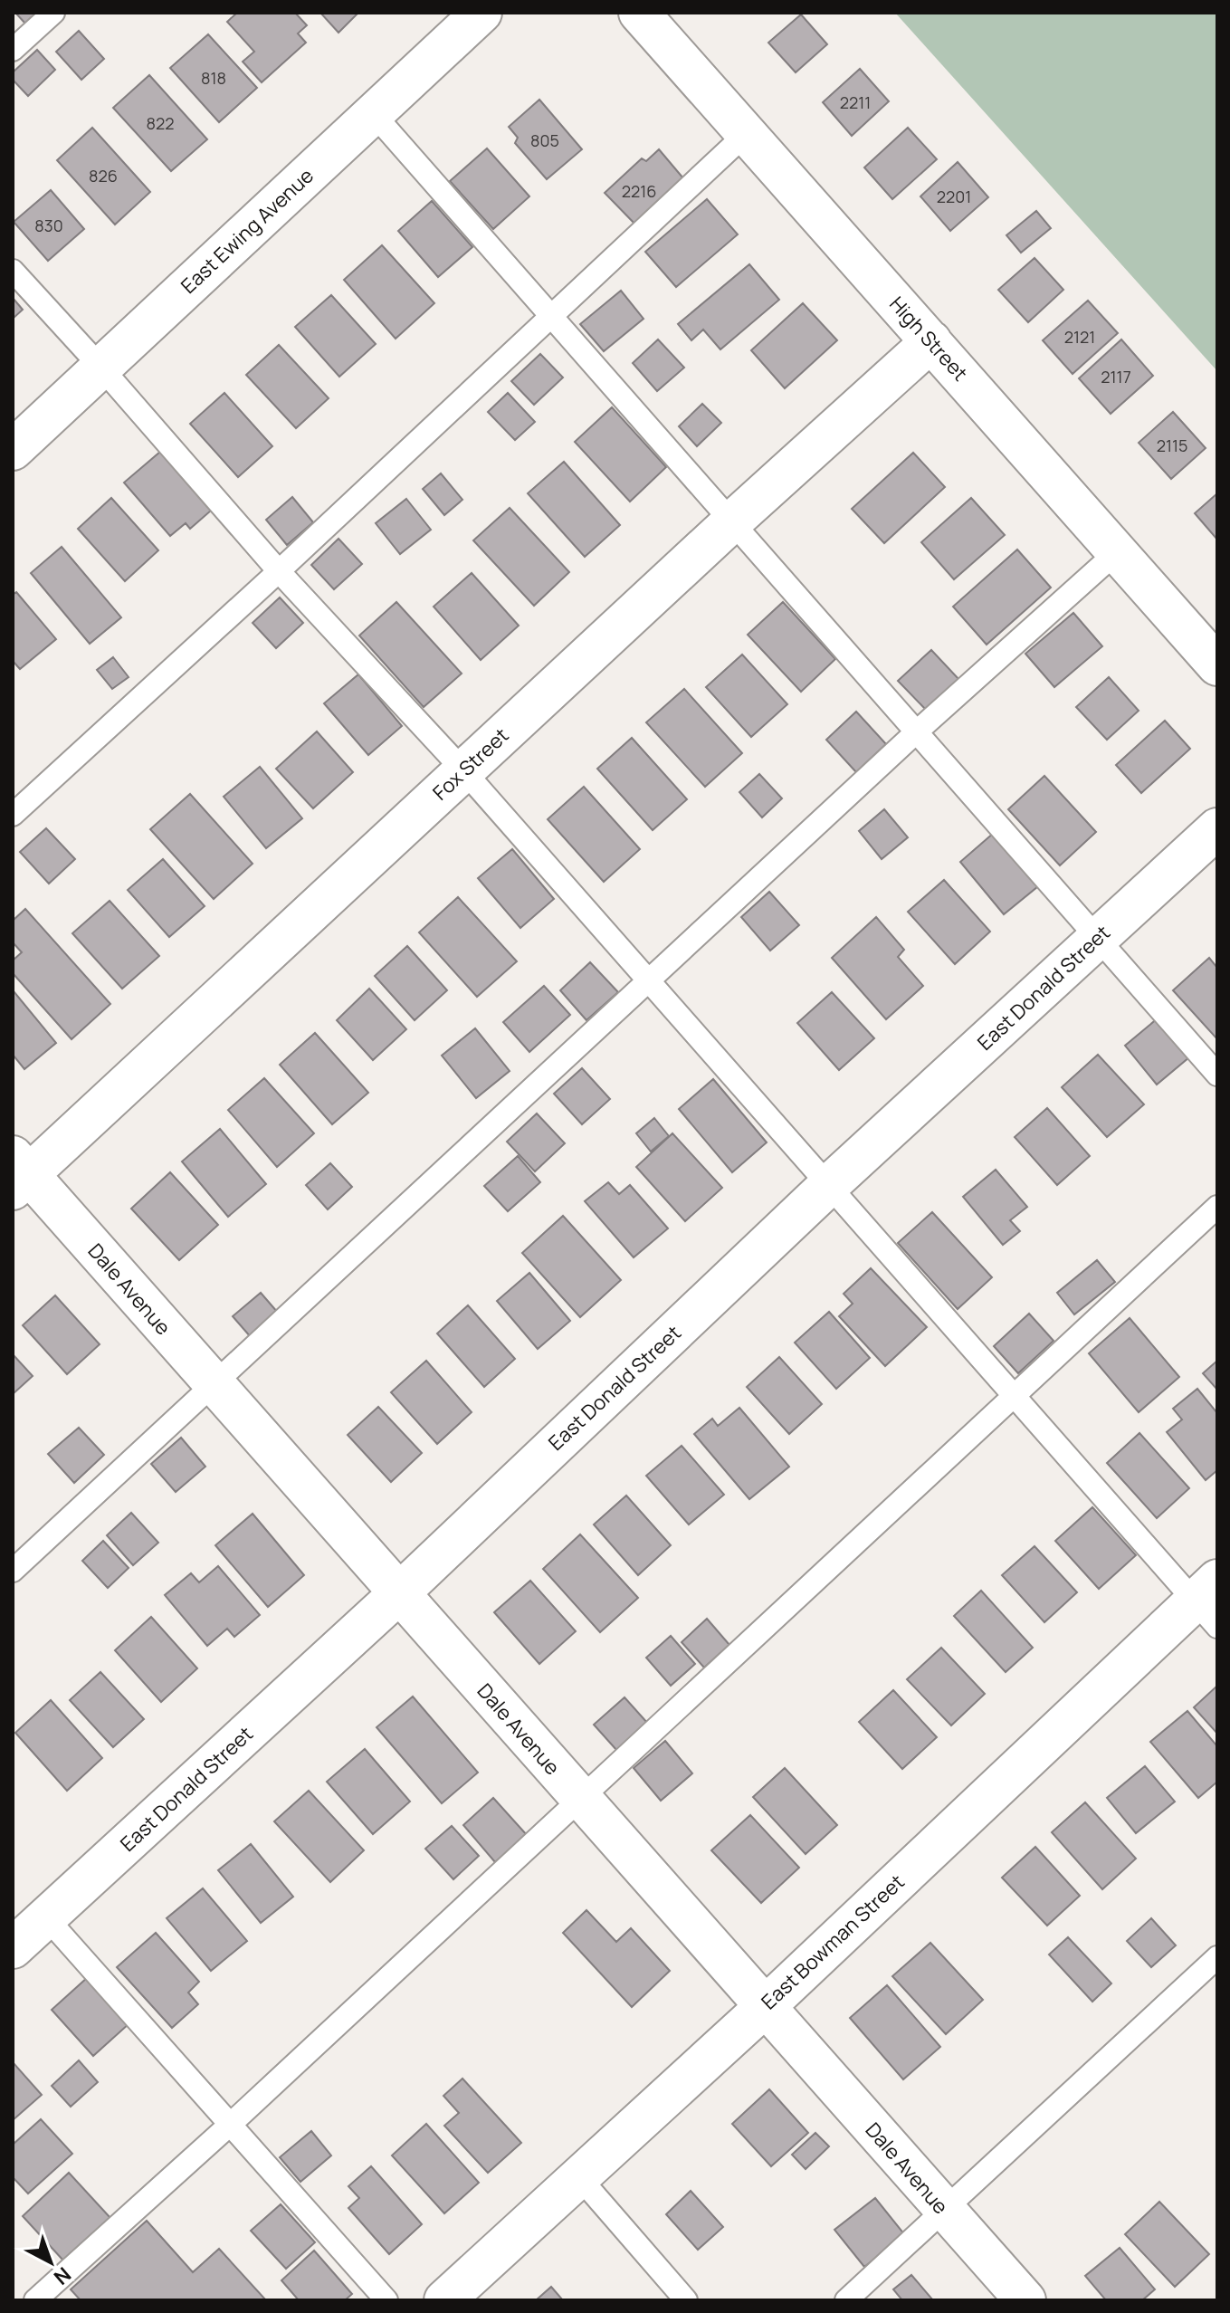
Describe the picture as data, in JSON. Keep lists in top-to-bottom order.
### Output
{
  "streets": {
    "street": [
      "East Ewing Avenue",
      "High Street",
      "Fox Street",
      "East Donald Street",
      "Dale Avenue",
      "East Bowman Street"
    ]
  },
  "crossings": [
    ["High Street", "Fox Street"],
    ["Fox Street", "Dale Avenue"],
    ["East Donald Street", "Dale Avenue"],
    ["Dale Avenue", "East Bowman Street"]
  ],
  "house_numbers": [
    "818",
    "2211",
    "822",
    "805",
    "826",
    "2216",
    "2201",
    "830",
    "2121",
    "2117",
    "2115"
  ],
  "north": "bottom right"
}
